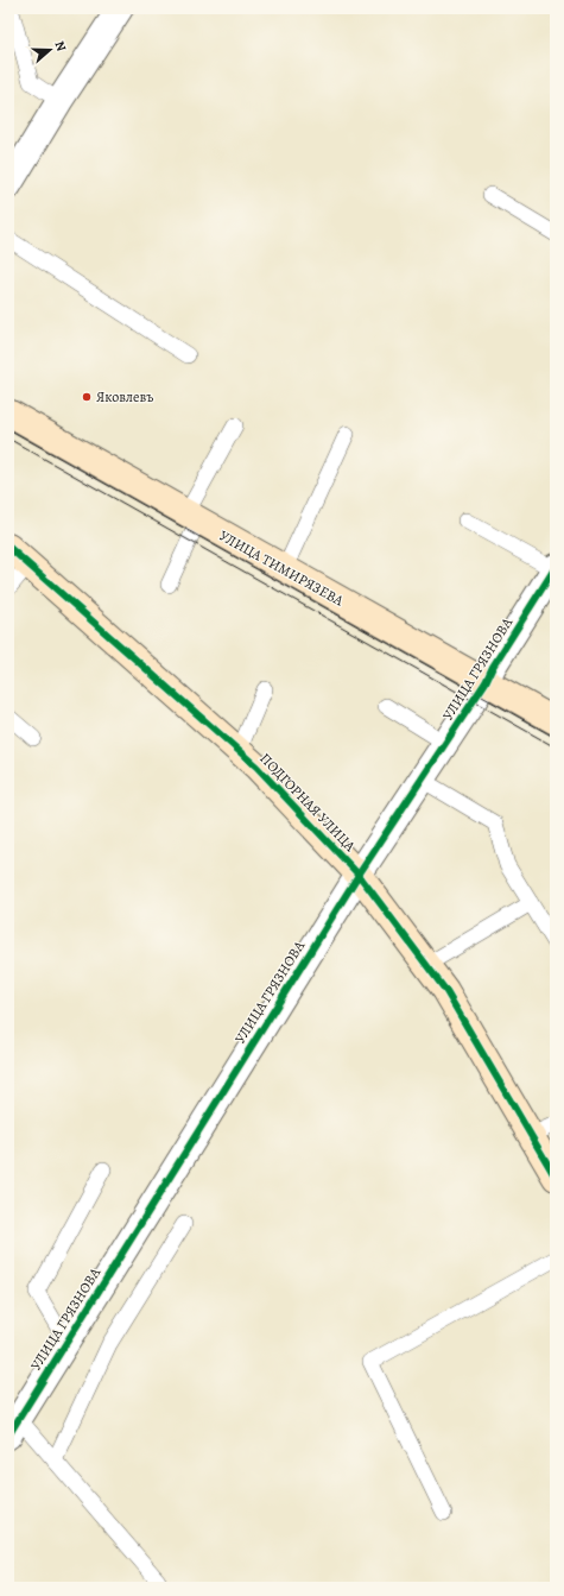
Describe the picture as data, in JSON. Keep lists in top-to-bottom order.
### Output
{
  "streets": {
    "street": ["УЛИЦА ТИМИРЯЗЕВА", "УЛИЦА ГРЯЗНОВА", "ПОДГОРНАЯ УЛИЦА"]
  },
  "crossings": [
    ["УЛИЦА ТИМИРЯЗЕВА", "УЛИЦА ГРЯЗНОВА"],
    ["УЛИЦА ГРЯЗНОВА", "ПОДГОРНАЯ УЛИЦА"]
  ],
  "places": ["Яковлевъ"],
  "north": "right"
}
